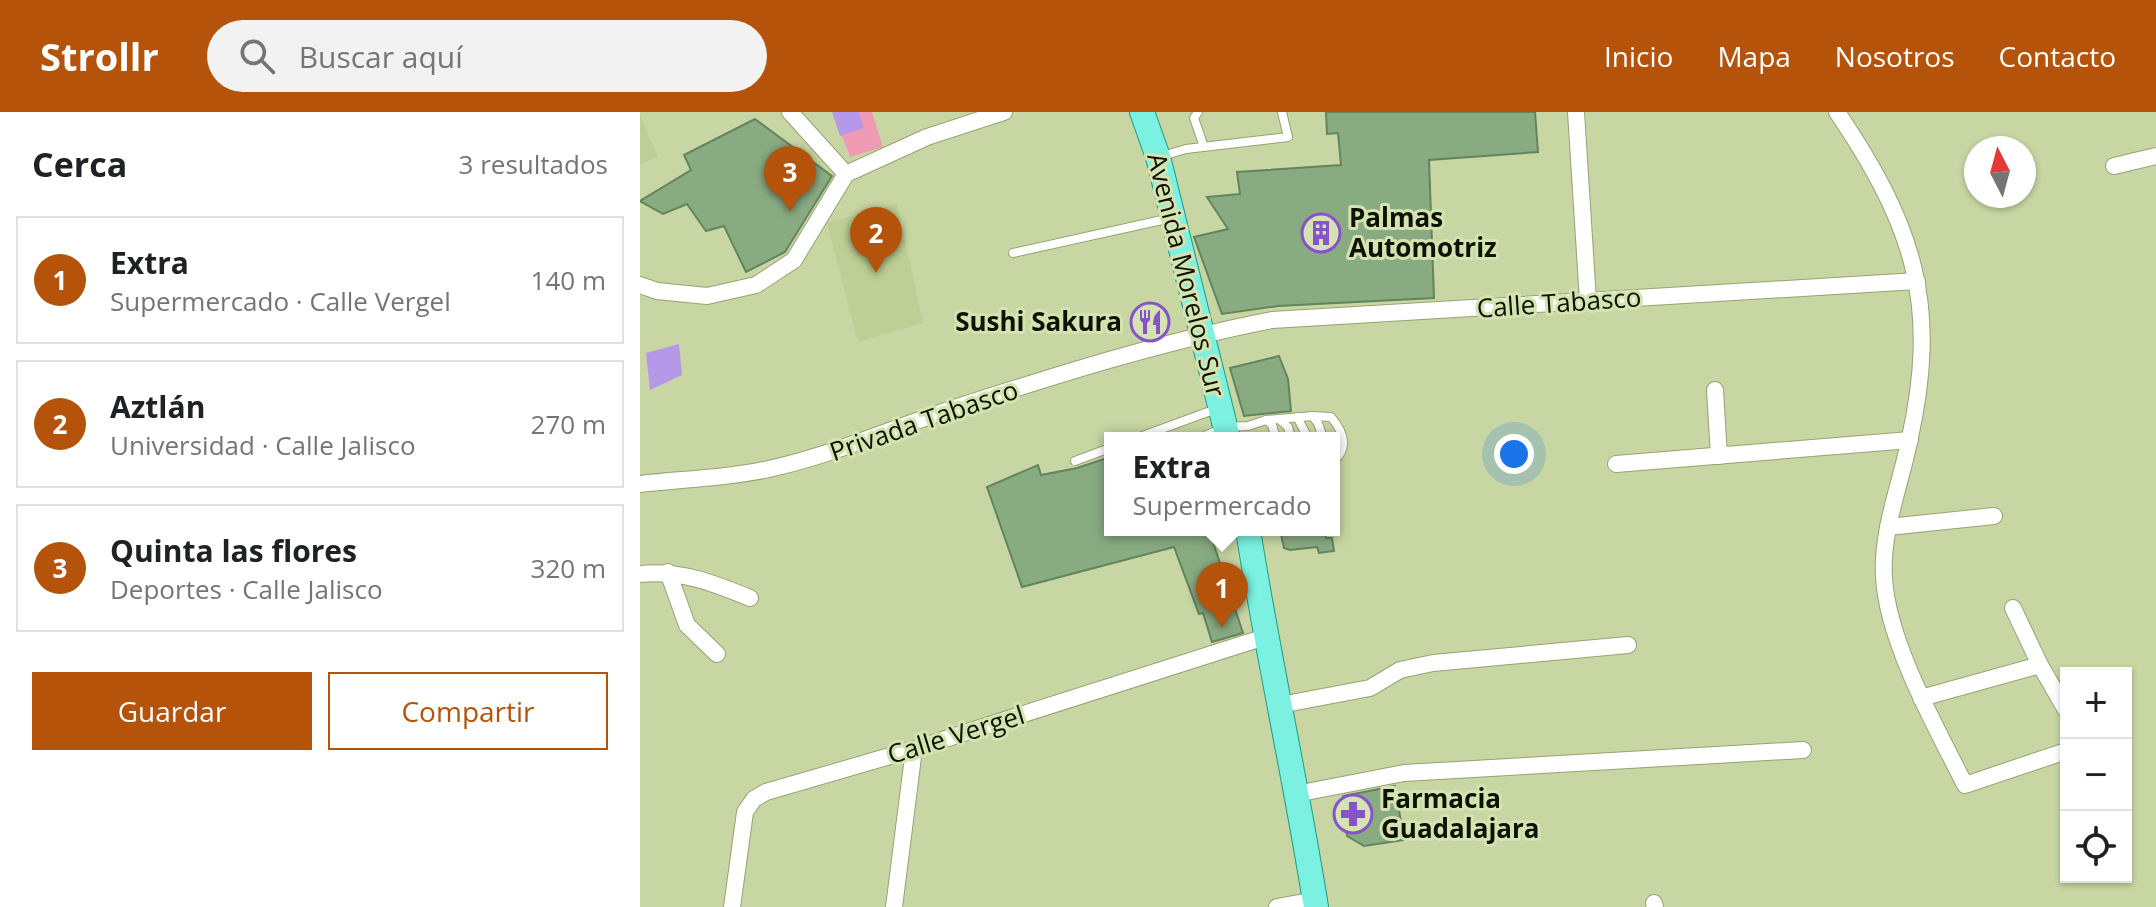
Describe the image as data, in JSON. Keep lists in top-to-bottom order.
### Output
{
  "streets": {
    "main road": ["Avenida Morelos Sur"],
    "street": ["Calle Tabasco", "Privada Tabasco", "Calle Vergel"]
  },
  "crossings": [
    ["Avenida Morelos Sur", "Calle Tabasco"],
    ["Avenida Morelos Sur", "Privada Tabasco"],
    ["Calle Tabasco", "Privada Tabasco"]
  ],
  "places": {
    "building": ["Palmas Automotriz"],
    "restaurant": ["Sushi Sakura"],
    "pharmacy": ["Farmacia Guadalajara"]
  },
  "north": "top",
  "page": {
    "header": "Strollr",
    "search": "Buscar aquí",
    "nav": [
      "Inicio",
      "Mapa",
      "Nosotros",
      "Contacto"
    ],
    "heading": ["Cerca", "3 resultados"],
    "pins": ["3", "2", "1"],
    "list": [
      {
        "mark": "1",
        "name": "Extra",
        "note": "Supermercado · Calle Vergel",
        "value": "140 m"
      },
      {
        "mark": "2",
        "name": "Aztlán",
        "note": "Universidad · Calle Jalisco",
        "value": "270 m"
      },
      {
        "mark": "3",
        "name": "Quinta las flores",
        "note": "Deportes · Calle Jalisco",
        "value": "320 m"
      }
    ],
    "popup": ["Extra", "Supermercado"],
    "buttons": ["Guardar", "Compartir"],
    "map_buttons": ["+", "−"]
  }
}
